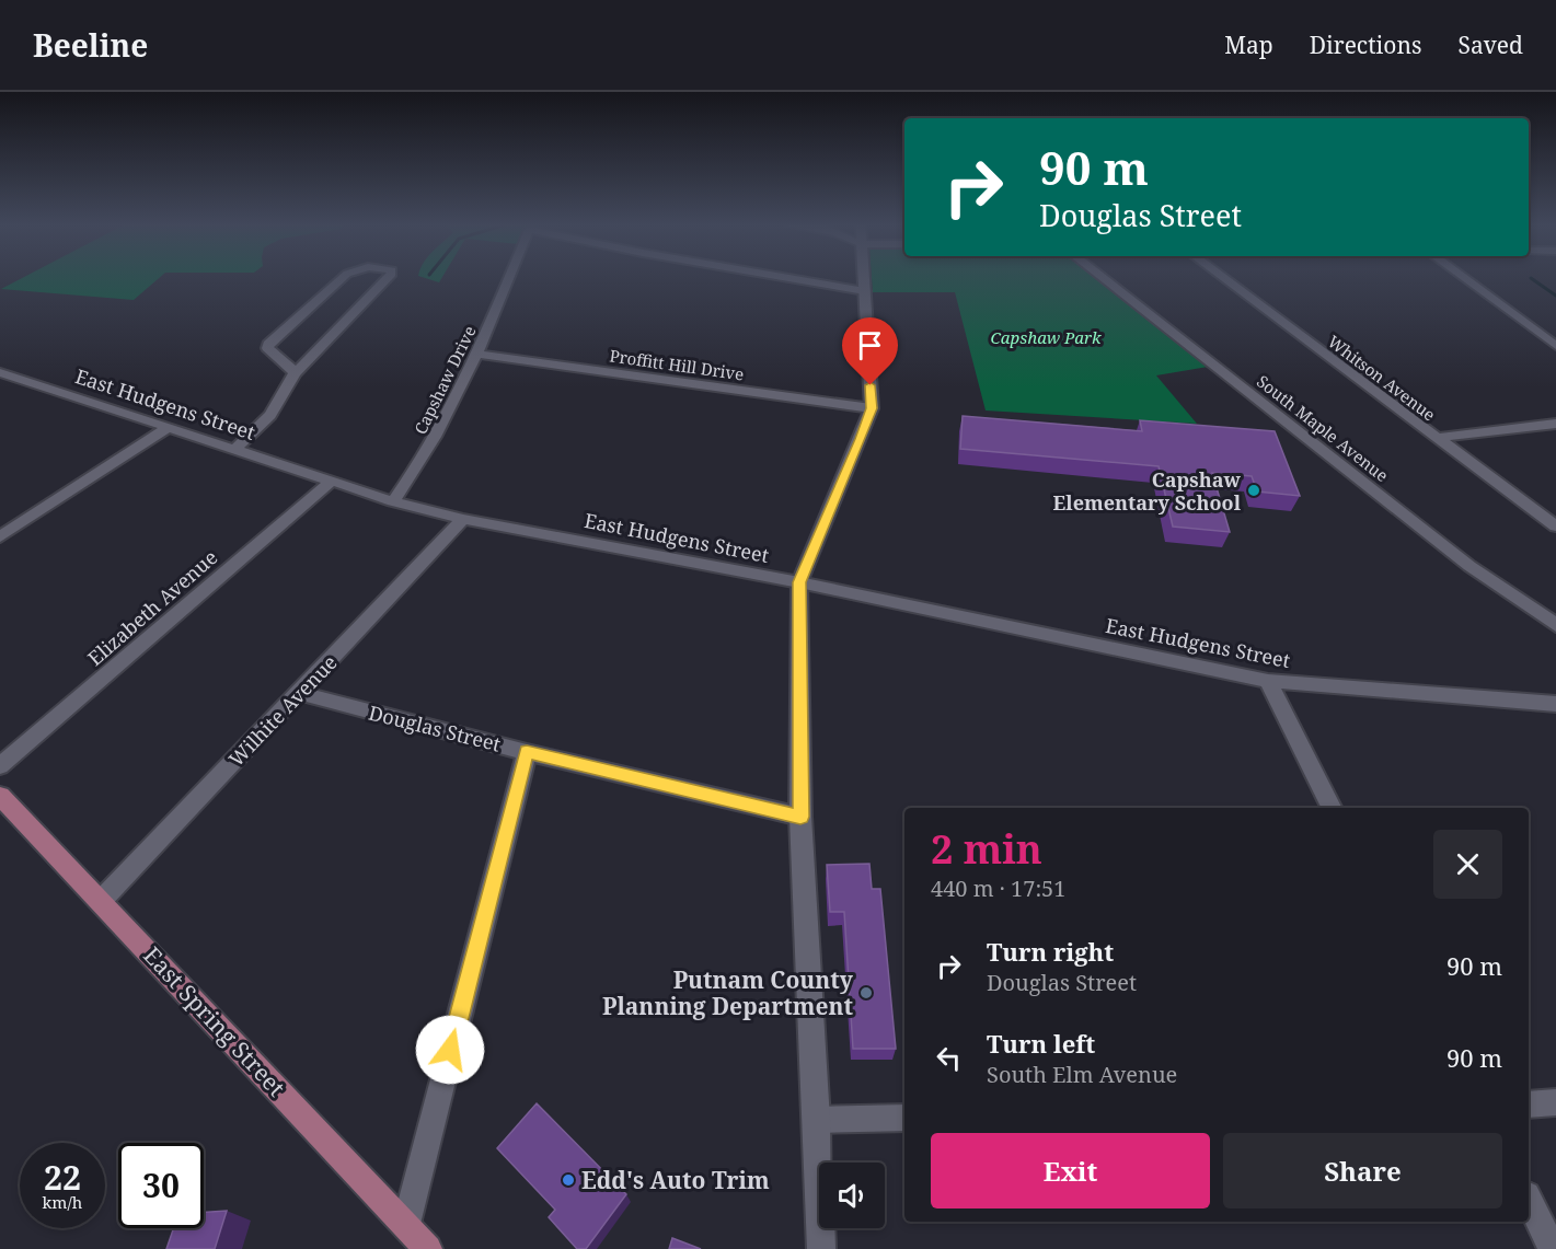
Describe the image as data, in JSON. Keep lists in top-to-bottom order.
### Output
{
  "streets": {
    "main road": ["East Spring Street"],
    "street": [
      "Proffitt Hill Drive",
      "Whitson Avenue",
      "Capshaw Drive",
      "East Hudgens Street",
      "South Maple Avenue",
      "Elizabeth Avenue",
      "Wilhite Avenue",
      "Douglas Street"
    ]
  },
  "crossings": [
    ["Proffitt Hill Drive", "Capshaw Drive"],
    ["Capshaw Drive", "East Hudgens Street"],
    ["East Hudgens Street", "Elizabeth Avenue"],
    ["East Hudgens Street", "Wilhite Avenue"],
    ["Wilhite Avenue", "Douglas Street"],
    ["Wilhite Avenue", "East Spring Street"]
  ],
  "parks": ["Capshaw Park"],
  "places": ["Capshaw Elementary School", "Putnam County Planning Department", "Edd's Auto Trim"],
  "page": {
    "header": "Beeline",
    "nav": ["Map", "Directions", "Saved"],
    "turn": ["90 m", "Douglas Street"],
    "heading": ["2 min", "440 m · 17:51"],
    "list": [
      {
        "name": "Turn right",
        "note": "Douglas Street",
        "value": "90 m"
      },
      {
        "name": "Turn left",
        "note": "South Elm Avenue",
        "value": "90 m"
      }
    ],
    "buttons": ["Exit", "Share"],
    "speed": "22 km/h",
    "limit": "30"
  }
}
